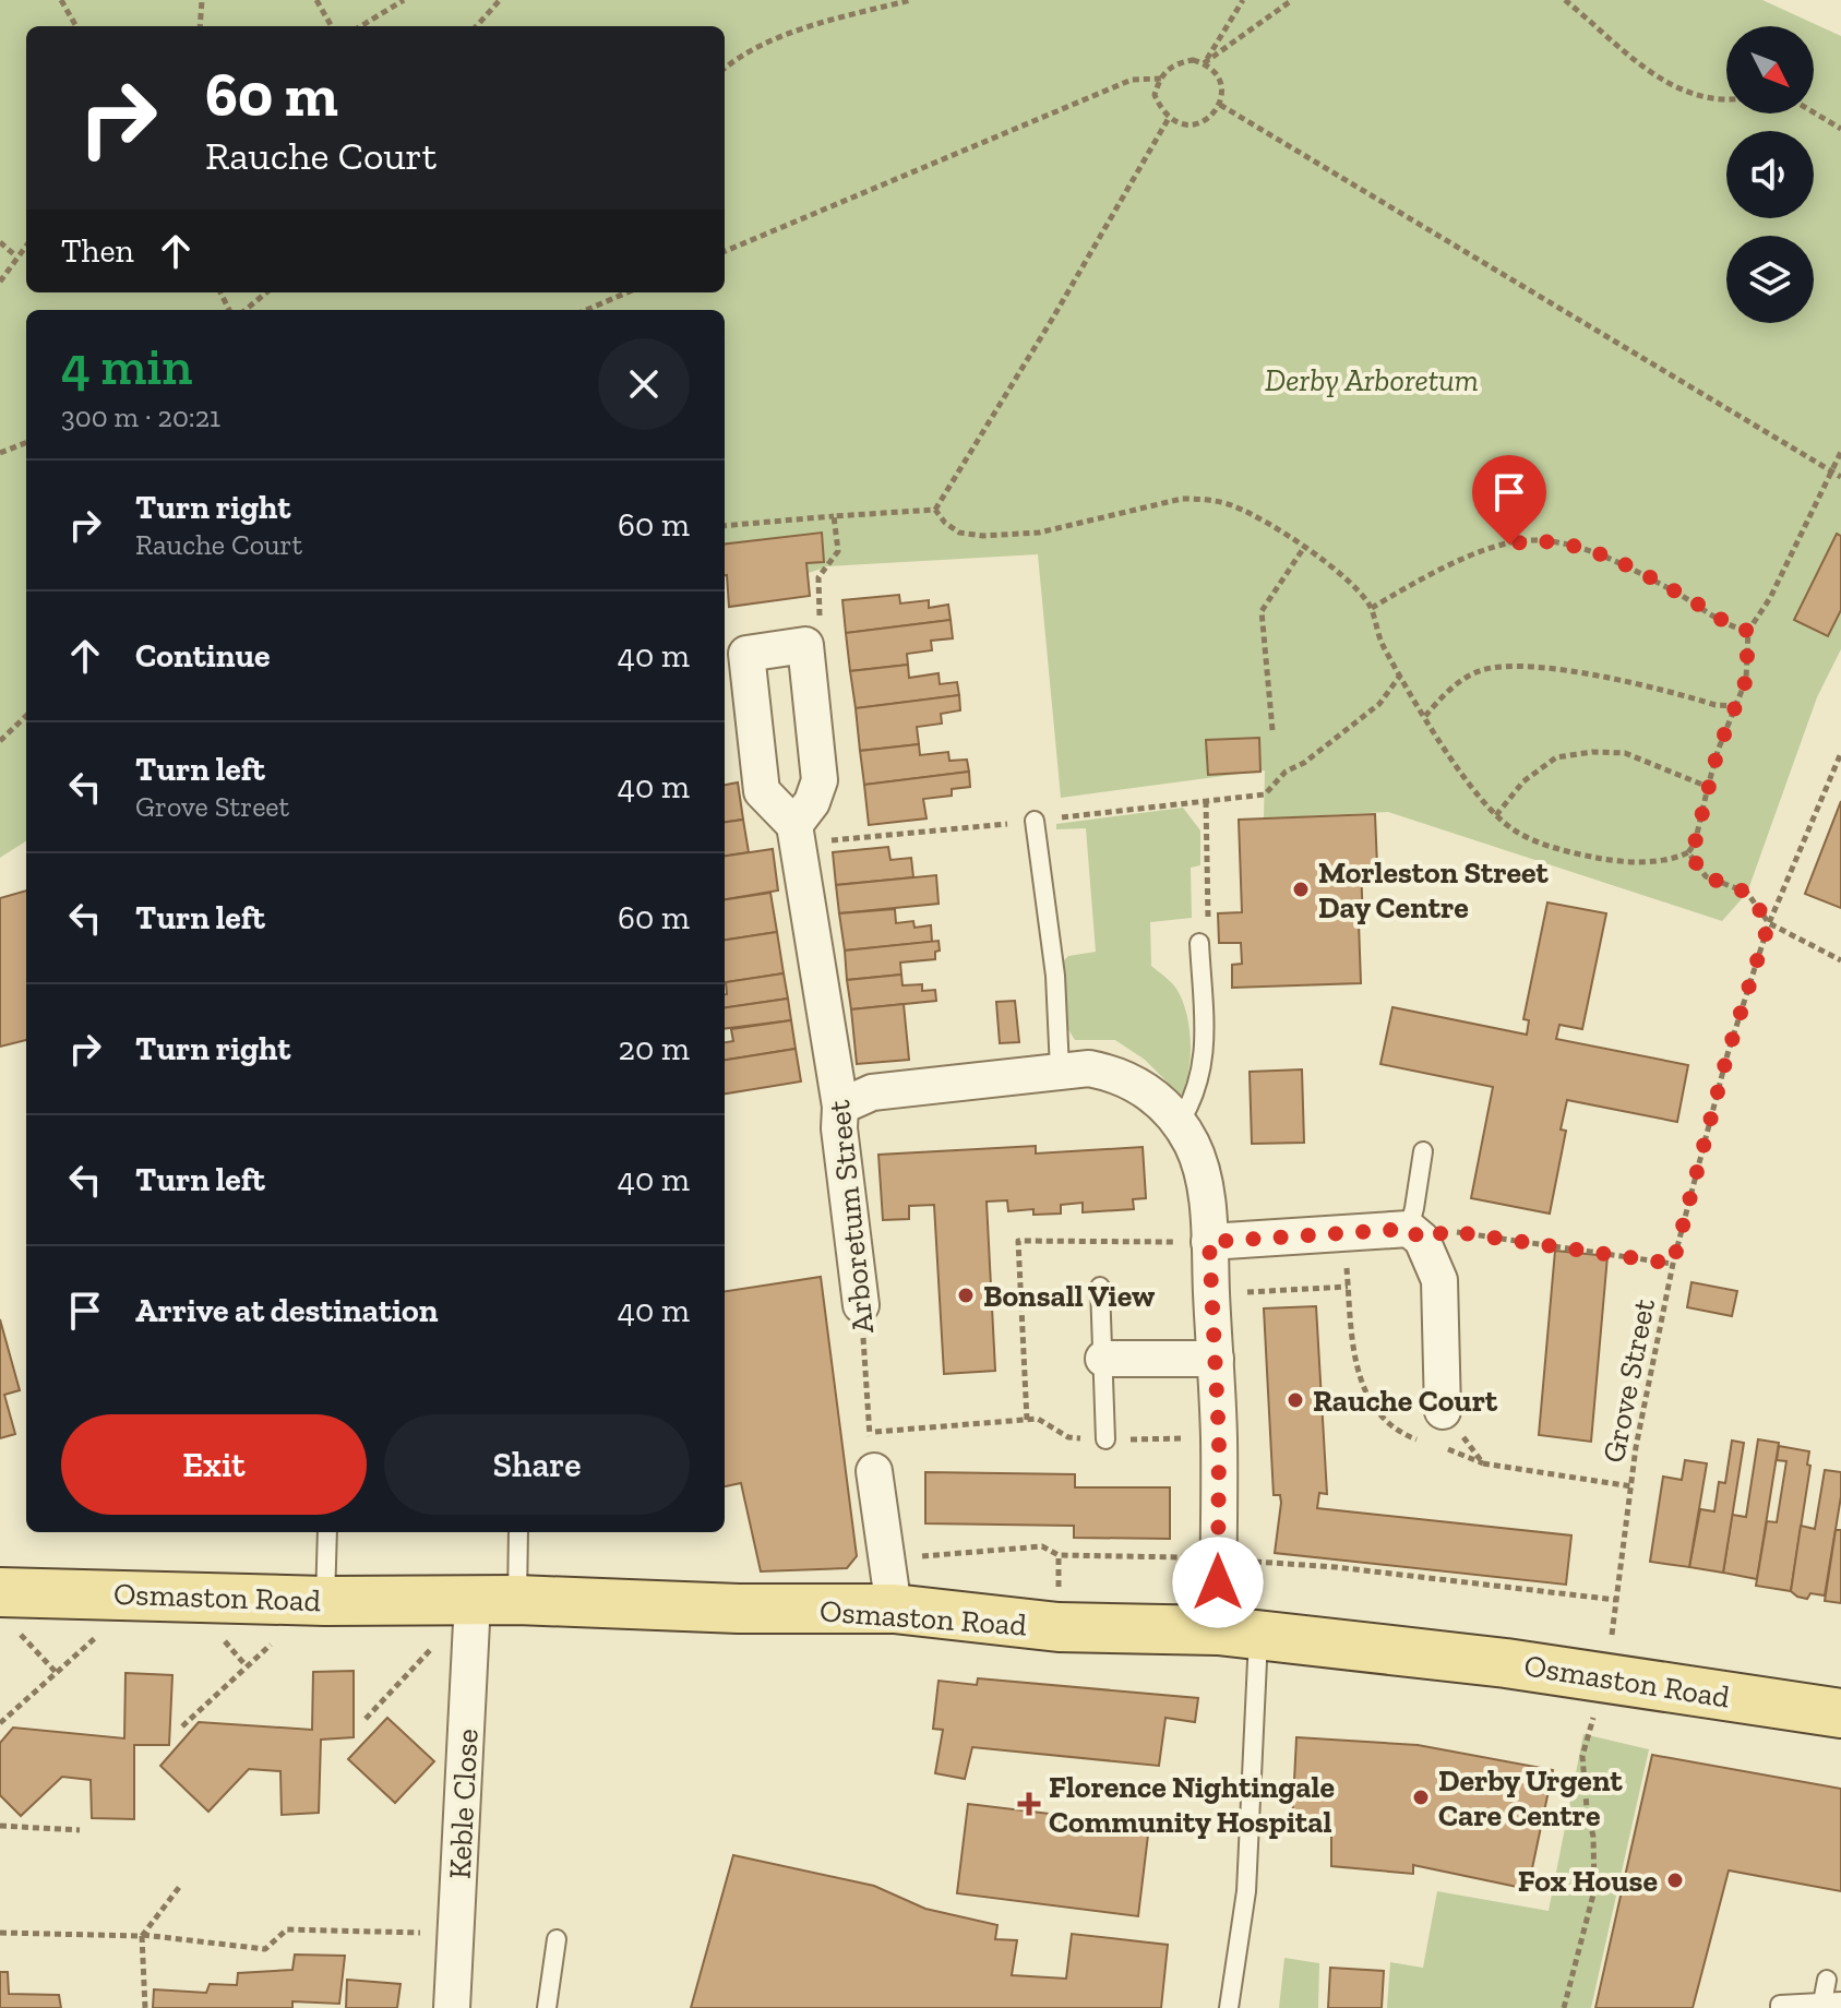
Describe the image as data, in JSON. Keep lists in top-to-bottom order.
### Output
{
  "streets": {
    "main road": ["Osmaston Road"],
    "street": ["Arboretum Street", "Keble Close"],
    "path": ["Grove Street"]
  },
  "crossings": [
    ["Grove Street", "Osmaston Road"],
    ["Osmaston Road", "Keble Close"]
  ],
  "parks": ["Derby Arboretum"],
  "places": {
    "other": [
      "Morleston Street Day Centre",
      "Bonsall View",
      "Rauche Court",
      "Derby Urgent Care Centre",
      "Fox House"
    ],
    "health": ["Florence Nightingale Community Hospital"]
  },
  "north": "bottom right",
  "page": {
    "turn": ["60 m", "Rauche Court"],
    "then": "Then",
    "heading": ["4 min", "300 m · 20:21"],
    "list": [
      {
        "name": "Turn right",
        "note": "Rauche Court",
        "value": "60 m"
      },
      {
        "name": "Continue",
        "value": "40 m"
      },
      {
        "name": "Turn left",
        "note": "Grove Street",
        "value": "40 m"
      },
      {
        "name": "Turn left",
        "value": "60 m"
      },
      {
        "name": "Turn right",
        "value": "20 m"
      },
      {
        "name": "Turn left",
        "value": "40 m"
      },
      {
        "name": "Arrive at destination",
        "value": "40 m"
      }
    ],
    "buttons": ["Exit", "Share"]
  }
}
